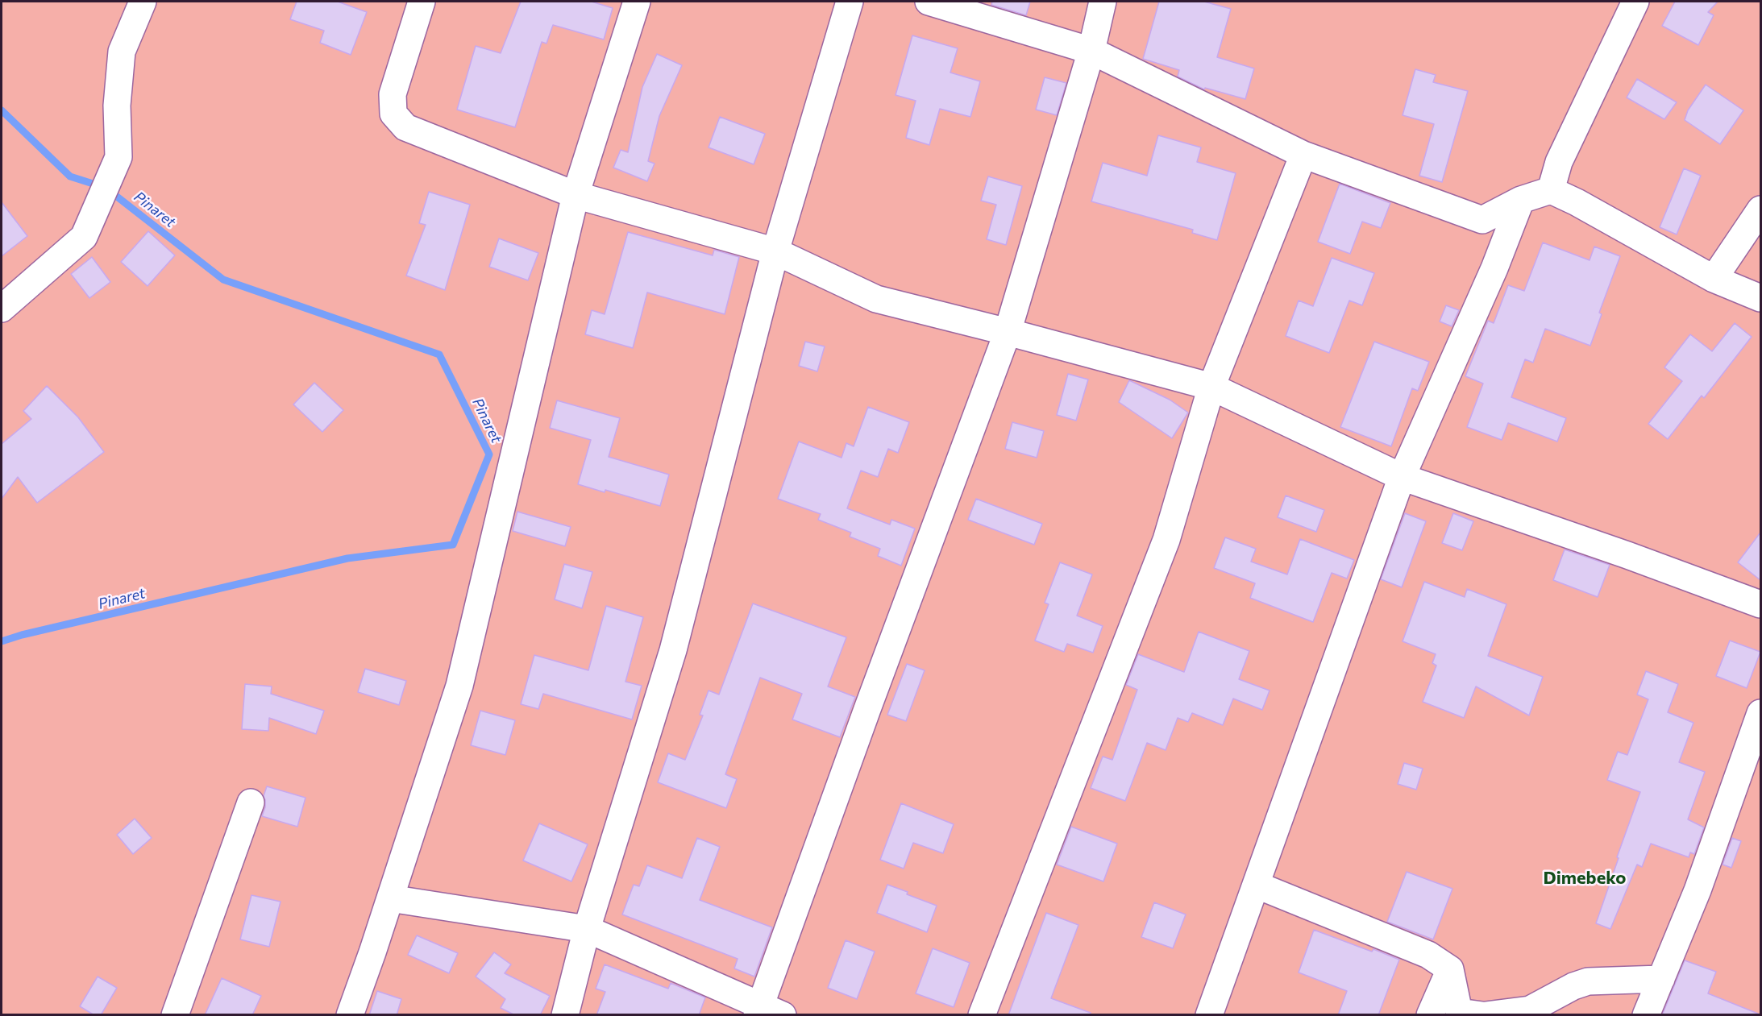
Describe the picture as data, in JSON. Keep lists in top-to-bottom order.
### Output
{
  "districts": ["Dimebeko"],
  "water": ["Pinaret"]
}
